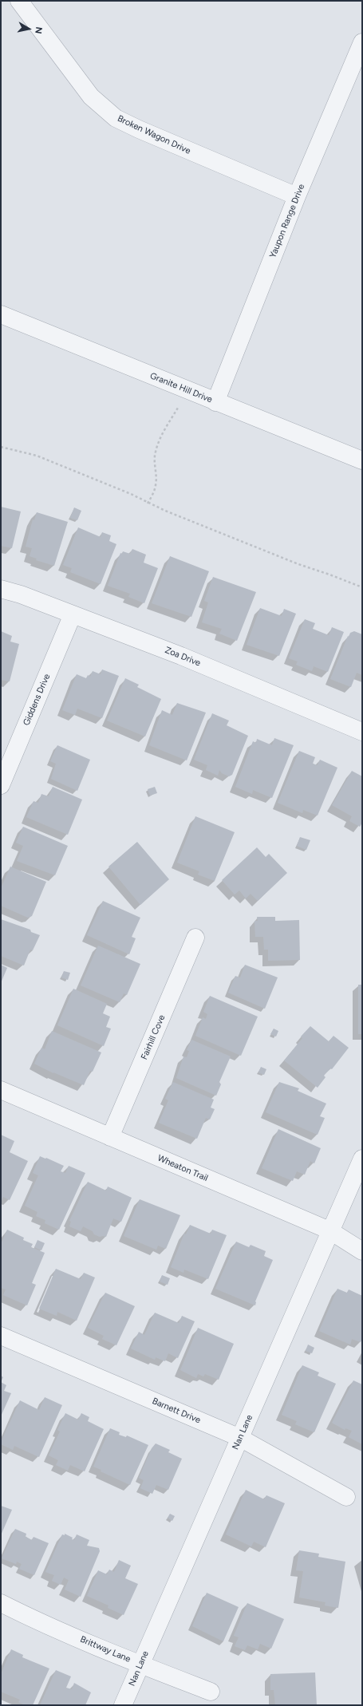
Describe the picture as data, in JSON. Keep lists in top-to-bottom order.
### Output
{
  "streets": {
    "street": [
      "Broken Wagon Drive",
      "Yaupon Range Drive",
      "Granite Hill Drive",
      "Zoa Drive",
      "Giddens Drive",
      "Fairhill Cove",
      "Wheaton Trail",
      "Barnett Drive",
      "Nan Lane",
      "Brittway Lane"
    ]
  },
  "crossings": [
    ["Broken Wagon Drive", "Yaupon Range Drive"],
    ["Yaupon Range Drive", "Granite Hill Drive"],
    ["Zoa Drive", "Giddens Drive"],
    ["Fairhill Cove", "Wheaton Trail"],
    ["Wheaton Trail", "Nan Lane"],
    ["Barnett Drive", "Nan Lane"],
    ["Nan Lane", "Brittway Lane"]
  ],
  "north": "right"
}
